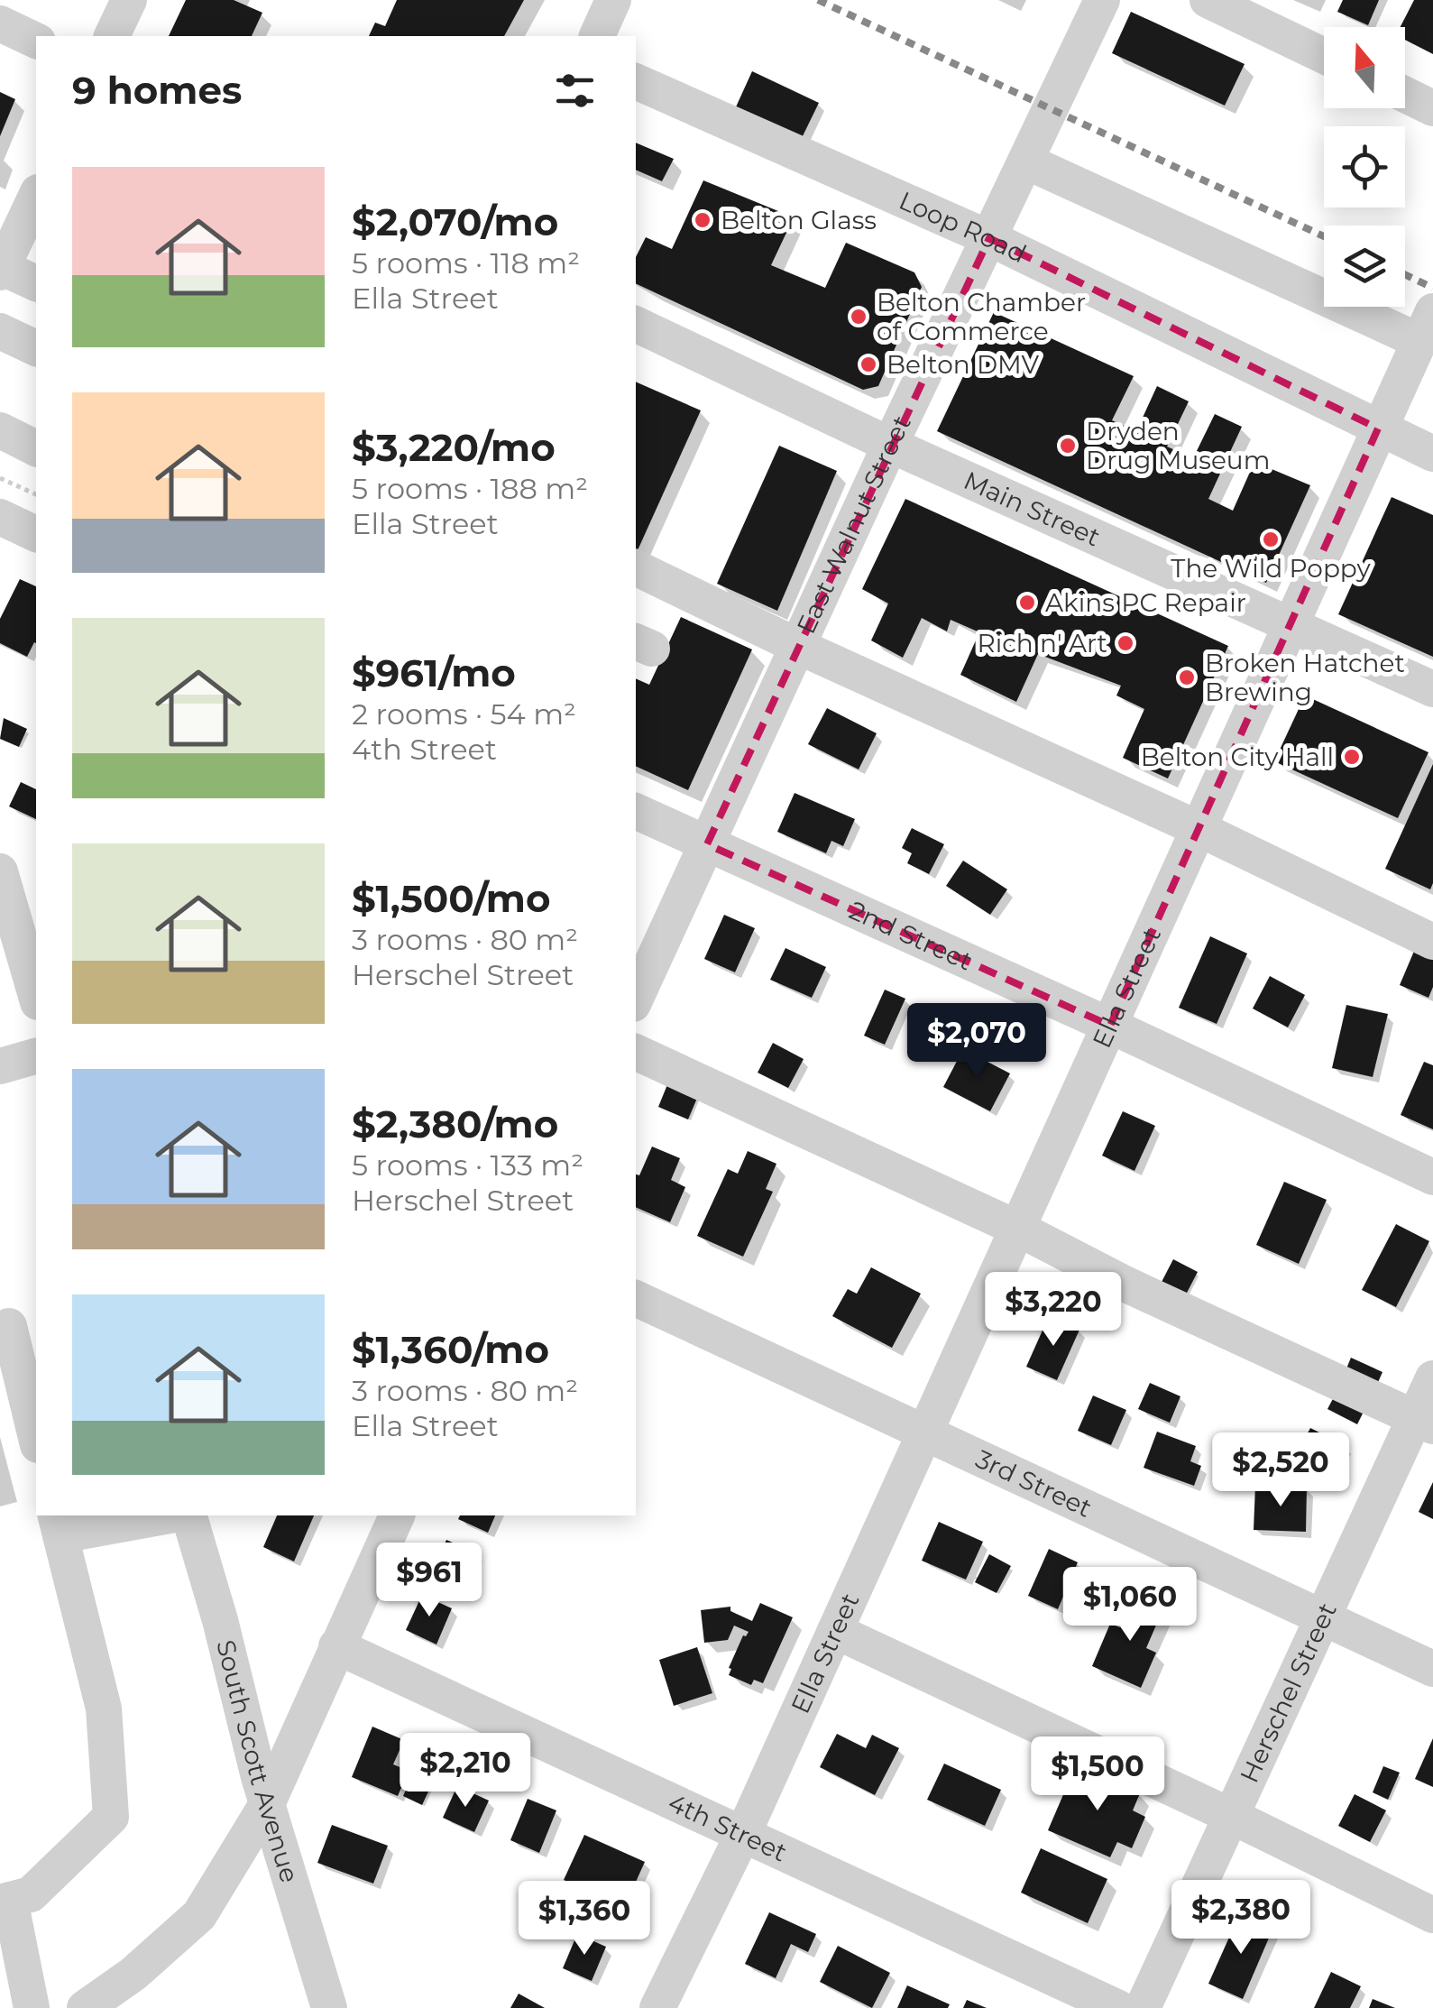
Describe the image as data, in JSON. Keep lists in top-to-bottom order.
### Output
{
  "streets": {
    "street": [
      "Loop Road",
      "Main Street",
      "East Walnut Street",
      "2nd Street",
      "Ella Street",
      "3rd Street",
      "Herschel Street",
      "South Scott Avenue",
      "4th Street"
    ]
  },
  "crossings": [
    ["Loop Road", "East Walnut Street"],
    ["Loop Road", "Ella Street"],
    ["Main Street", "East Walnut Street"],
    ["Main Street", "Ella Street"],
    ["East Walnut Street", "2nd Street"],
    ["2nd Street", "Ella Street"],
    ["Ella Street", "3rd Street"],
    ["Ella Street", "4th Street"],
    ["3rd Street", "Herschel Street"]
  ],
  "places": [
    "Belton Glass",
    "Belton Chamber of Commerce",
    "Belton DMV",
    "Dryden Drug Museum",
    "The Wild Poppy",
    "Akins PC Repair",
    "Rich n' Art",
    "Broken Hatchet Brewing",
    "Belton City Hall"
  ],
  "north": "top",
  "page": {
    "heading": "9 homes",
    "list": [
      {
        "name": "$2,070/mo",
        "note": "5 rooms · 118 m² · Ella Street"
      },
      {
        "name": "$3,220/mo",
        "note": "5 rooms · 188 m² · Ella Street"
      },
      {
        "name": "$961/mo",
        "note": "2 rooms · 54 m² · 4th Street"
      },
      {
        "name": "$1,500/mo",
        "note": "3 rooms · 80 m² · Herschel Street"
      },
      {
        "name": "$2,380/mo",
        "note": "5 rooms · 133 m² · Herschel Street"
      },
      {
        "name": "$1,360/mo",
        "note": "3 rooms · 80 m² · Ella Street"
      }
    ],
    "price": [
      "$2,070",
      "$3,220",
      "$2,520",
      "$961",
      "$1,060",
      "$2,210",
      "$1,500",
      "$2,380",
      "$1,360"
    ]
  }
}
